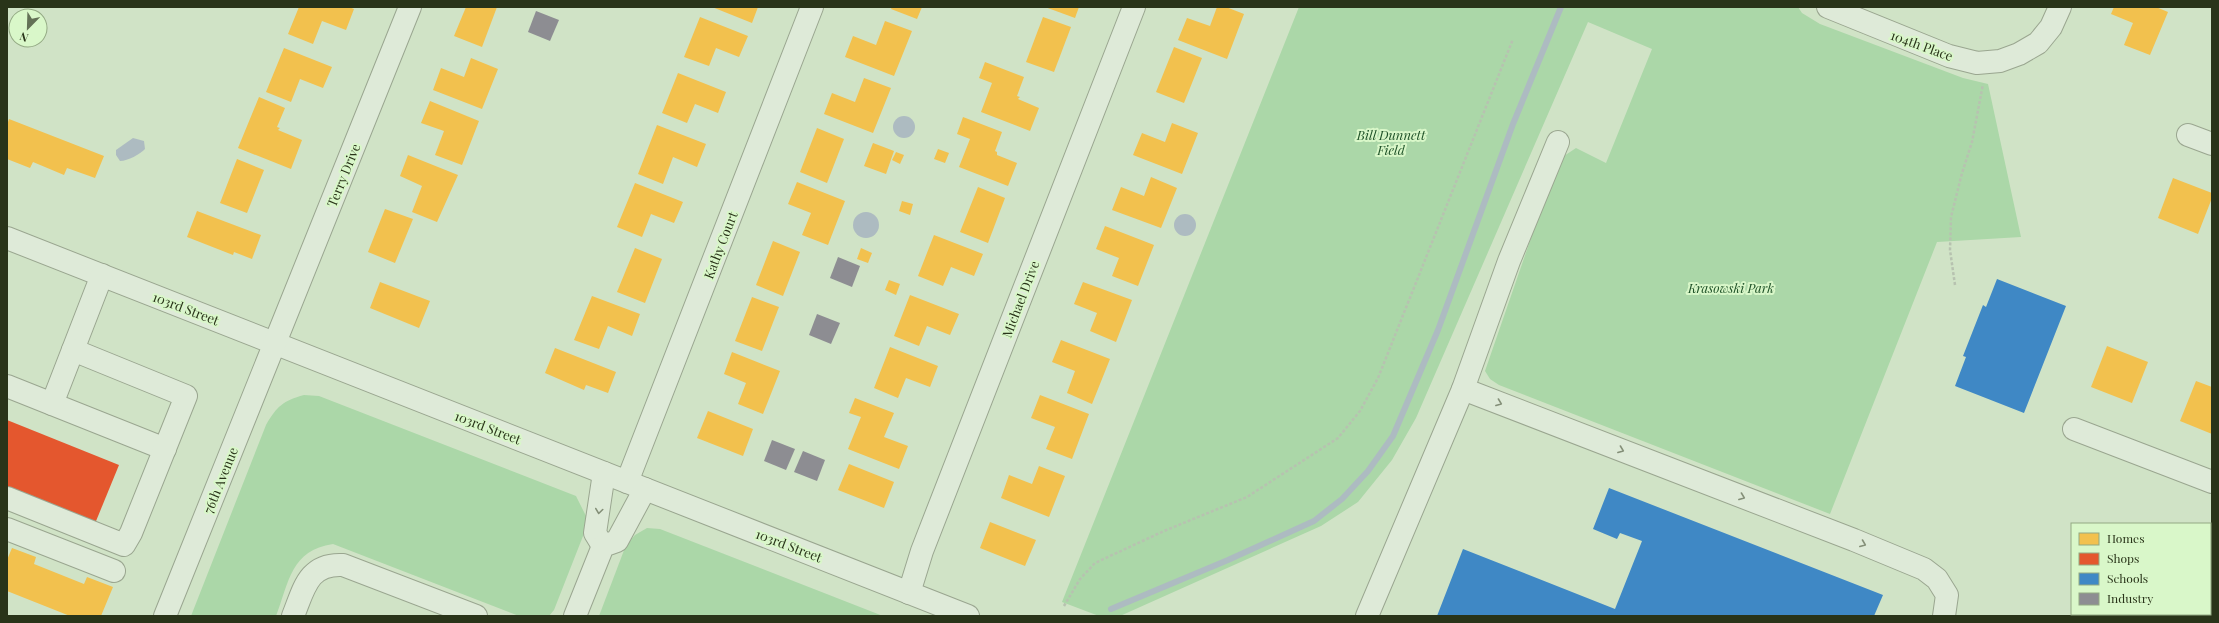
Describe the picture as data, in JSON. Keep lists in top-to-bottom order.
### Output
{
  "streets": {
    "street": [
      "104th Place",
      "Terry Drive",
      "Kathy Court",
      "Michael Drive",
      "103rd Street",
      "76th Avenue"
    ]
  },
  "crossings": [
    ["Terry Drive", "103rd Street"],
    ["Terry Drive", "76th Avenue"],
    ["Kathy Court", "103rd Street"],
    ["Michael Drive", "103rd Street"],
    ["103rd Street", "76th Avenue"]
  ],
  "parks": ["Bill Dunnett Field", "Krasowski Park"],
  "legend": [
    "Homes",
    "Shops",
    "Schools",
    "Industry"
  ],
  "north": "bottom left"
}
